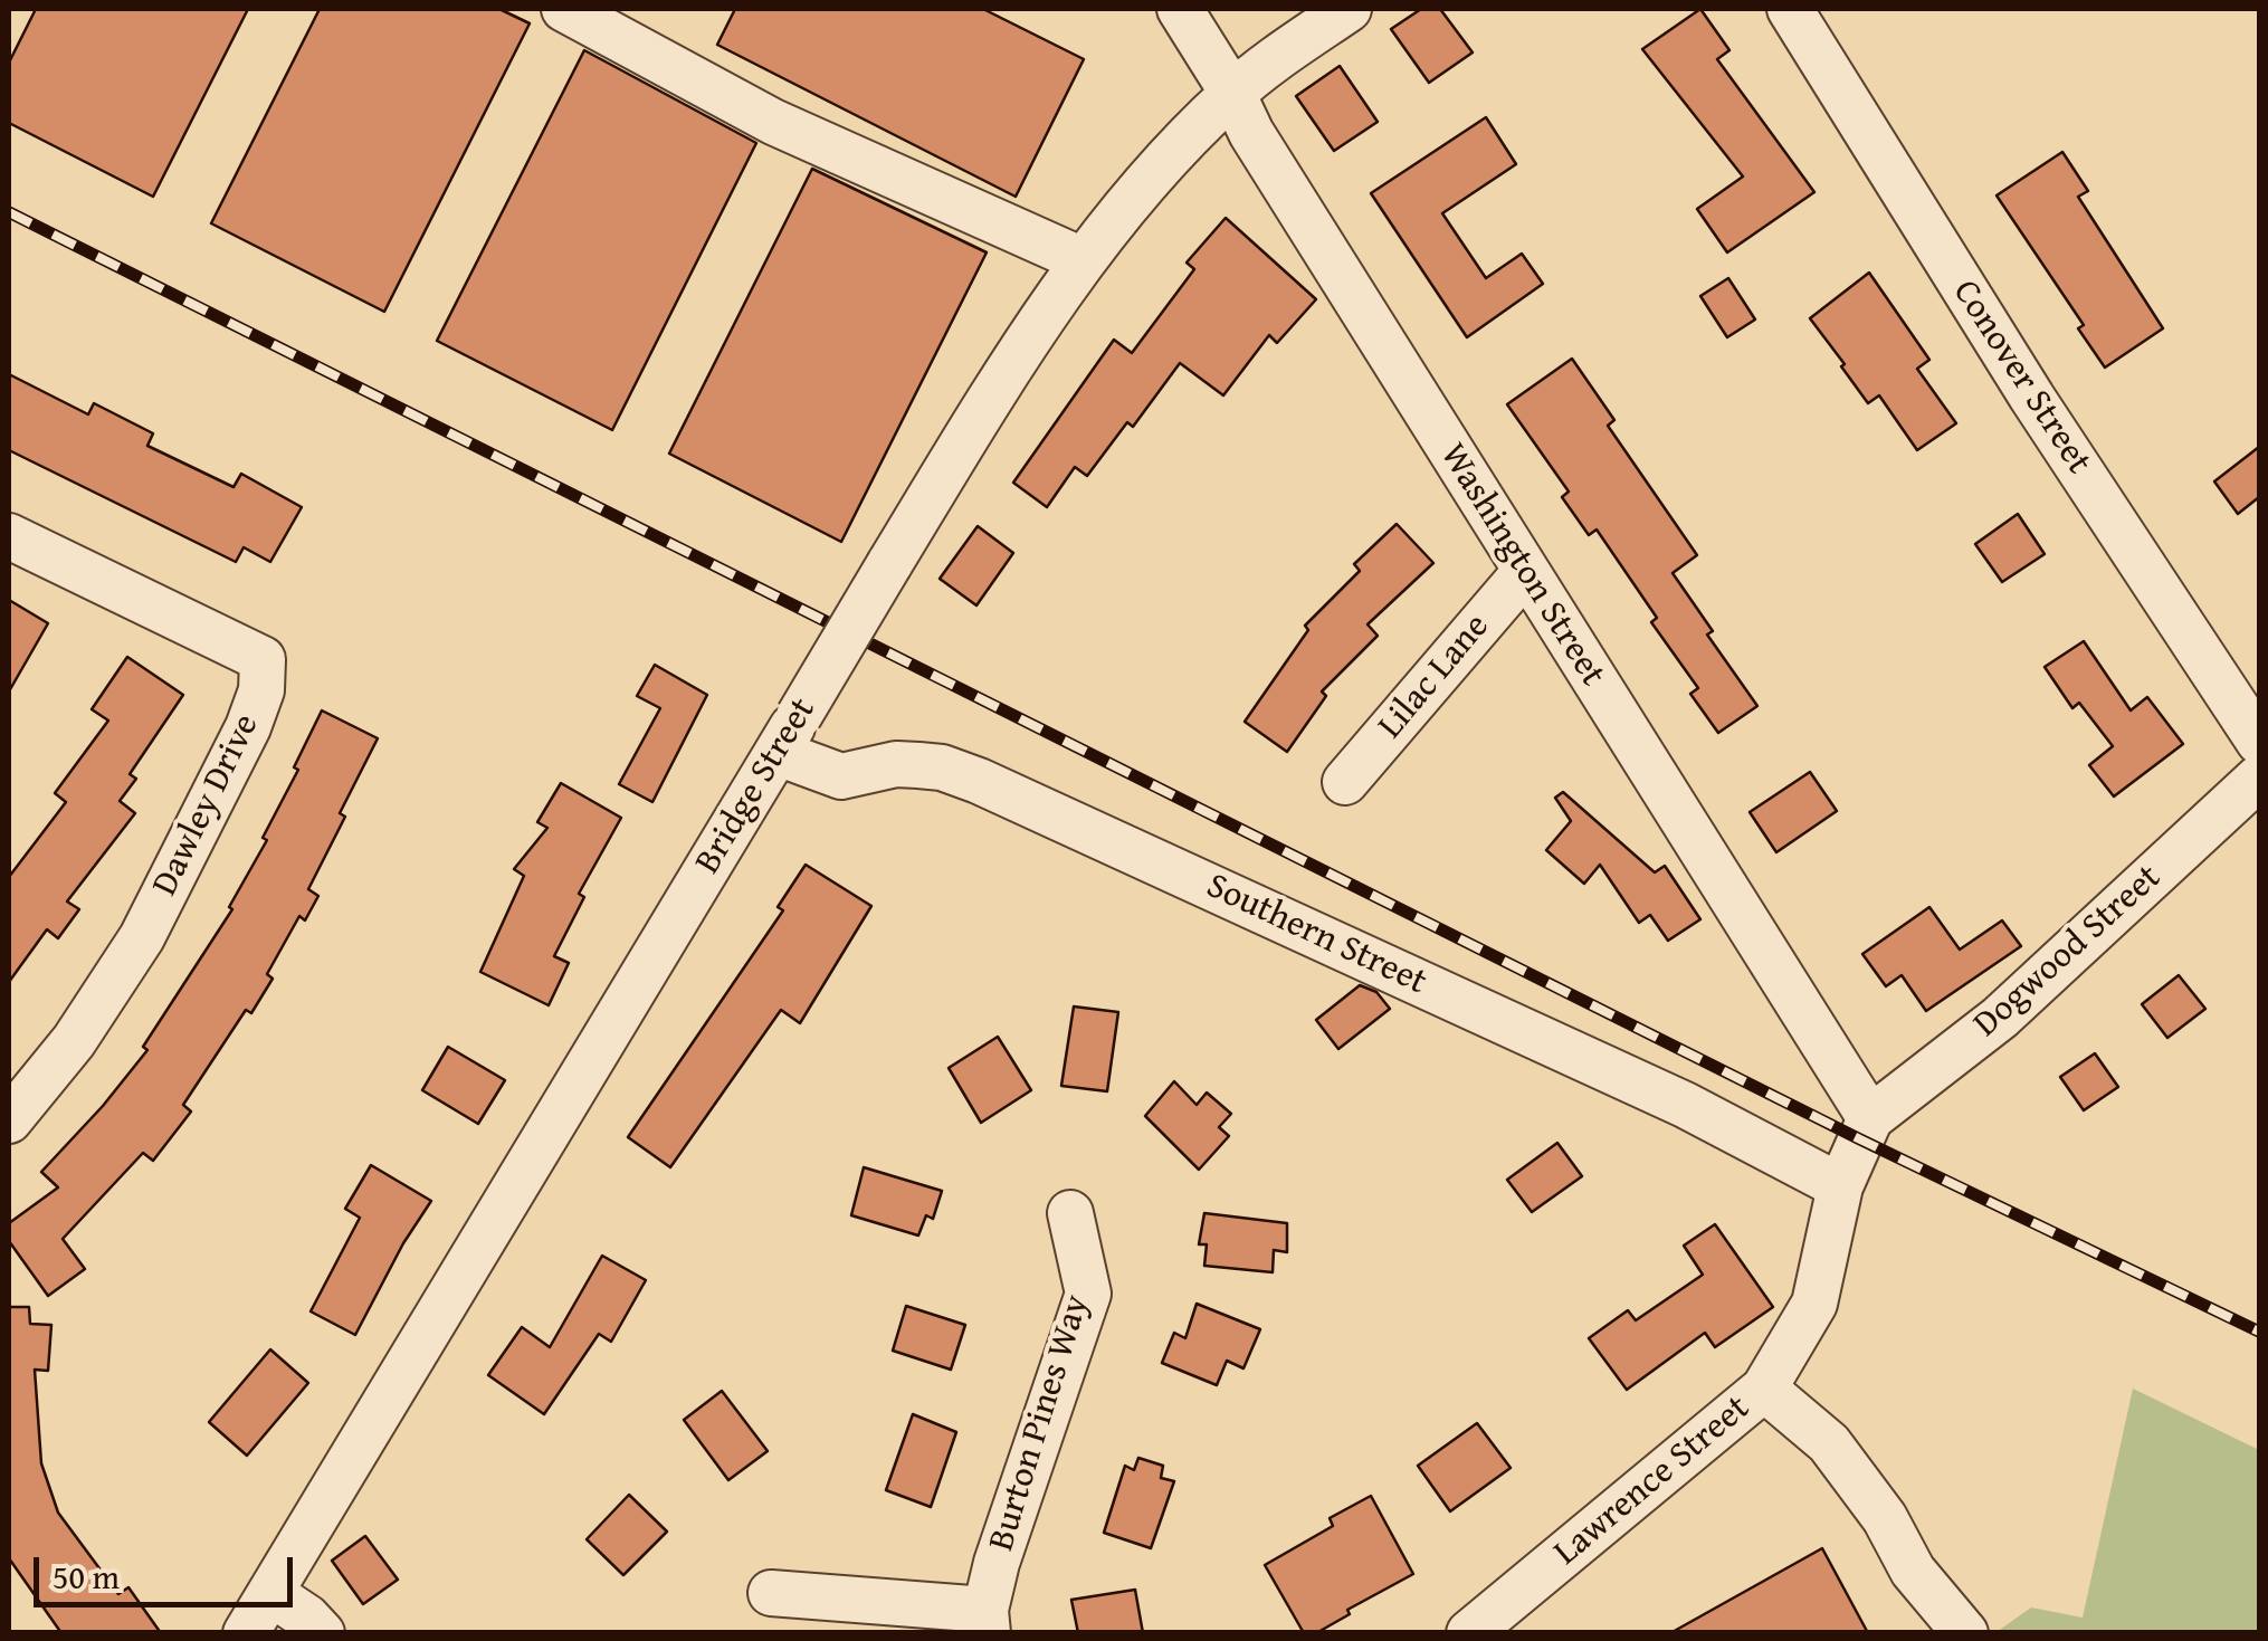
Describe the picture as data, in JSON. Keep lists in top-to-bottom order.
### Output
{
  "streets": {
    "street": [
      "Conover Street",
      "Washington Street",
      "Lilac Lane",
      "Bridge Street",
      "Dawley Drive",
      "Southern Street",
      "Dogwood Street",
      "Burton Pines Way",
      "Lawrence Street"
    ]
  },
  "crossings": [
    ["Washington Street", "Lilac Lane"],
    ["Washington Street", "Bridge Street"],
    ["Washington Street", "Dogwood Street"],
    ["Washington Street", "Lawrence Street"],
    ["Bridge Street", "Southern Street"],
    ["Southern Street", "Lawrence Street"],
    ["Dogwood Street", "Lawrence Street"]
  ],
  "scale_bar": "50 m"
}
